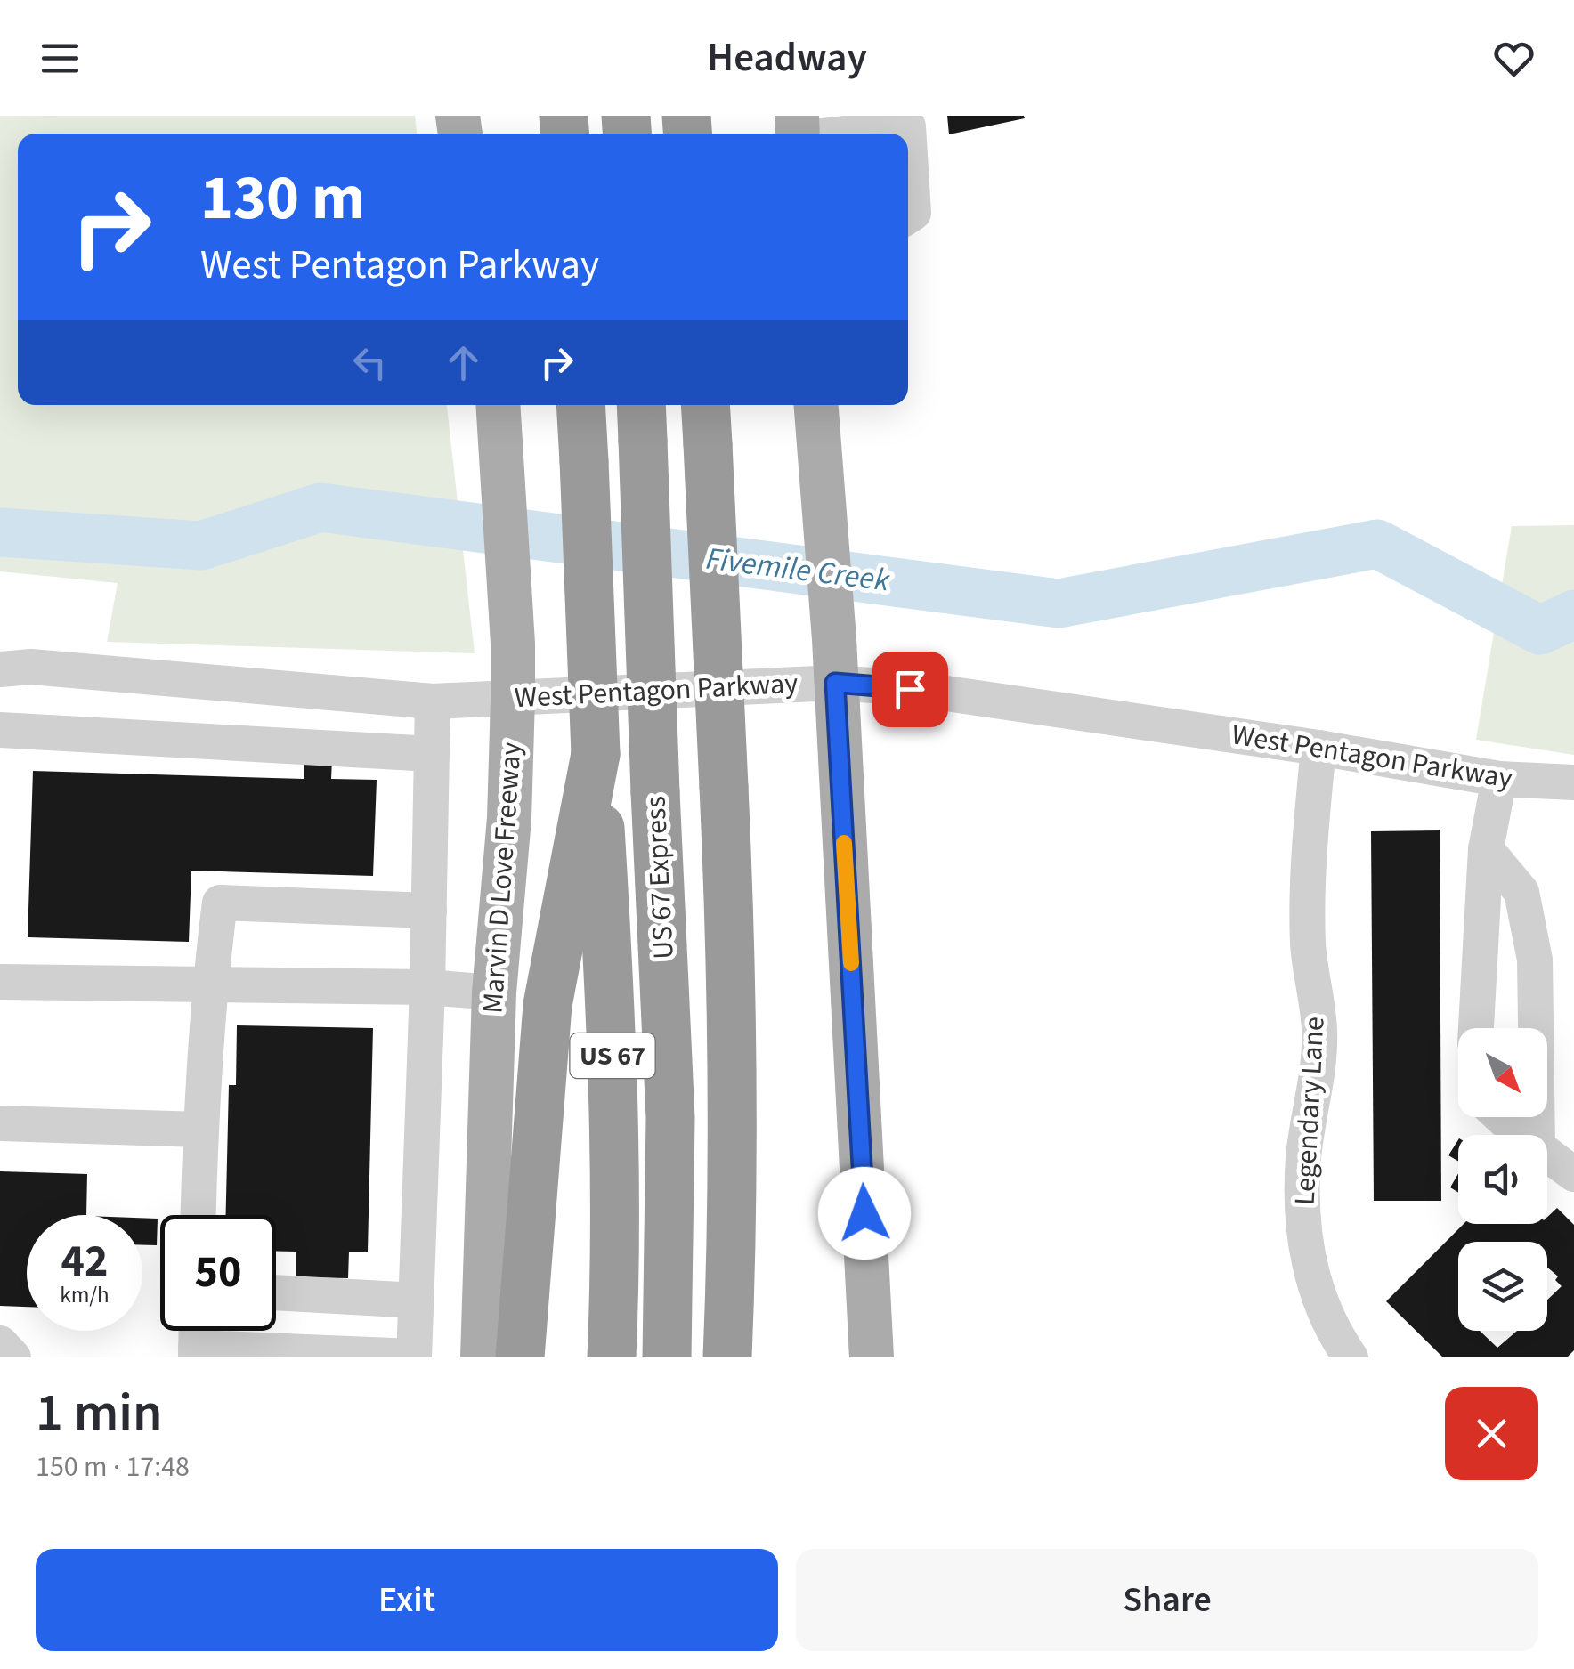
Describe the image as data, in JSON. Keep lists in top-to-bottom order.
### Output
{
  "streets": {
    "highway": ["US 67 Express", "US 67"],
    "main road": ["Marvin D Love Freeway"],
    "street": ["West Pentagon Parkway", "Legendary Lane"]
  },
  "crossings": [
    ["West Pentagon Parkway", "Marvin D Love Freeway"],
    ["West Pentagon Parkway", "Legendary Lane"]
  ],
  "water": ["Fivemile Creek"],
  "north": "bottom right",
  "page": {
    "header": "Headway",
    "turn": ["130 m", "West Pentagon Parkway"],
    "speed": "42 km/h",
    "limit": "50",
    "heading": ["1 min", "150 m · 17:48"],
    "buttons": ["Exit", "Share"]
  }
}
